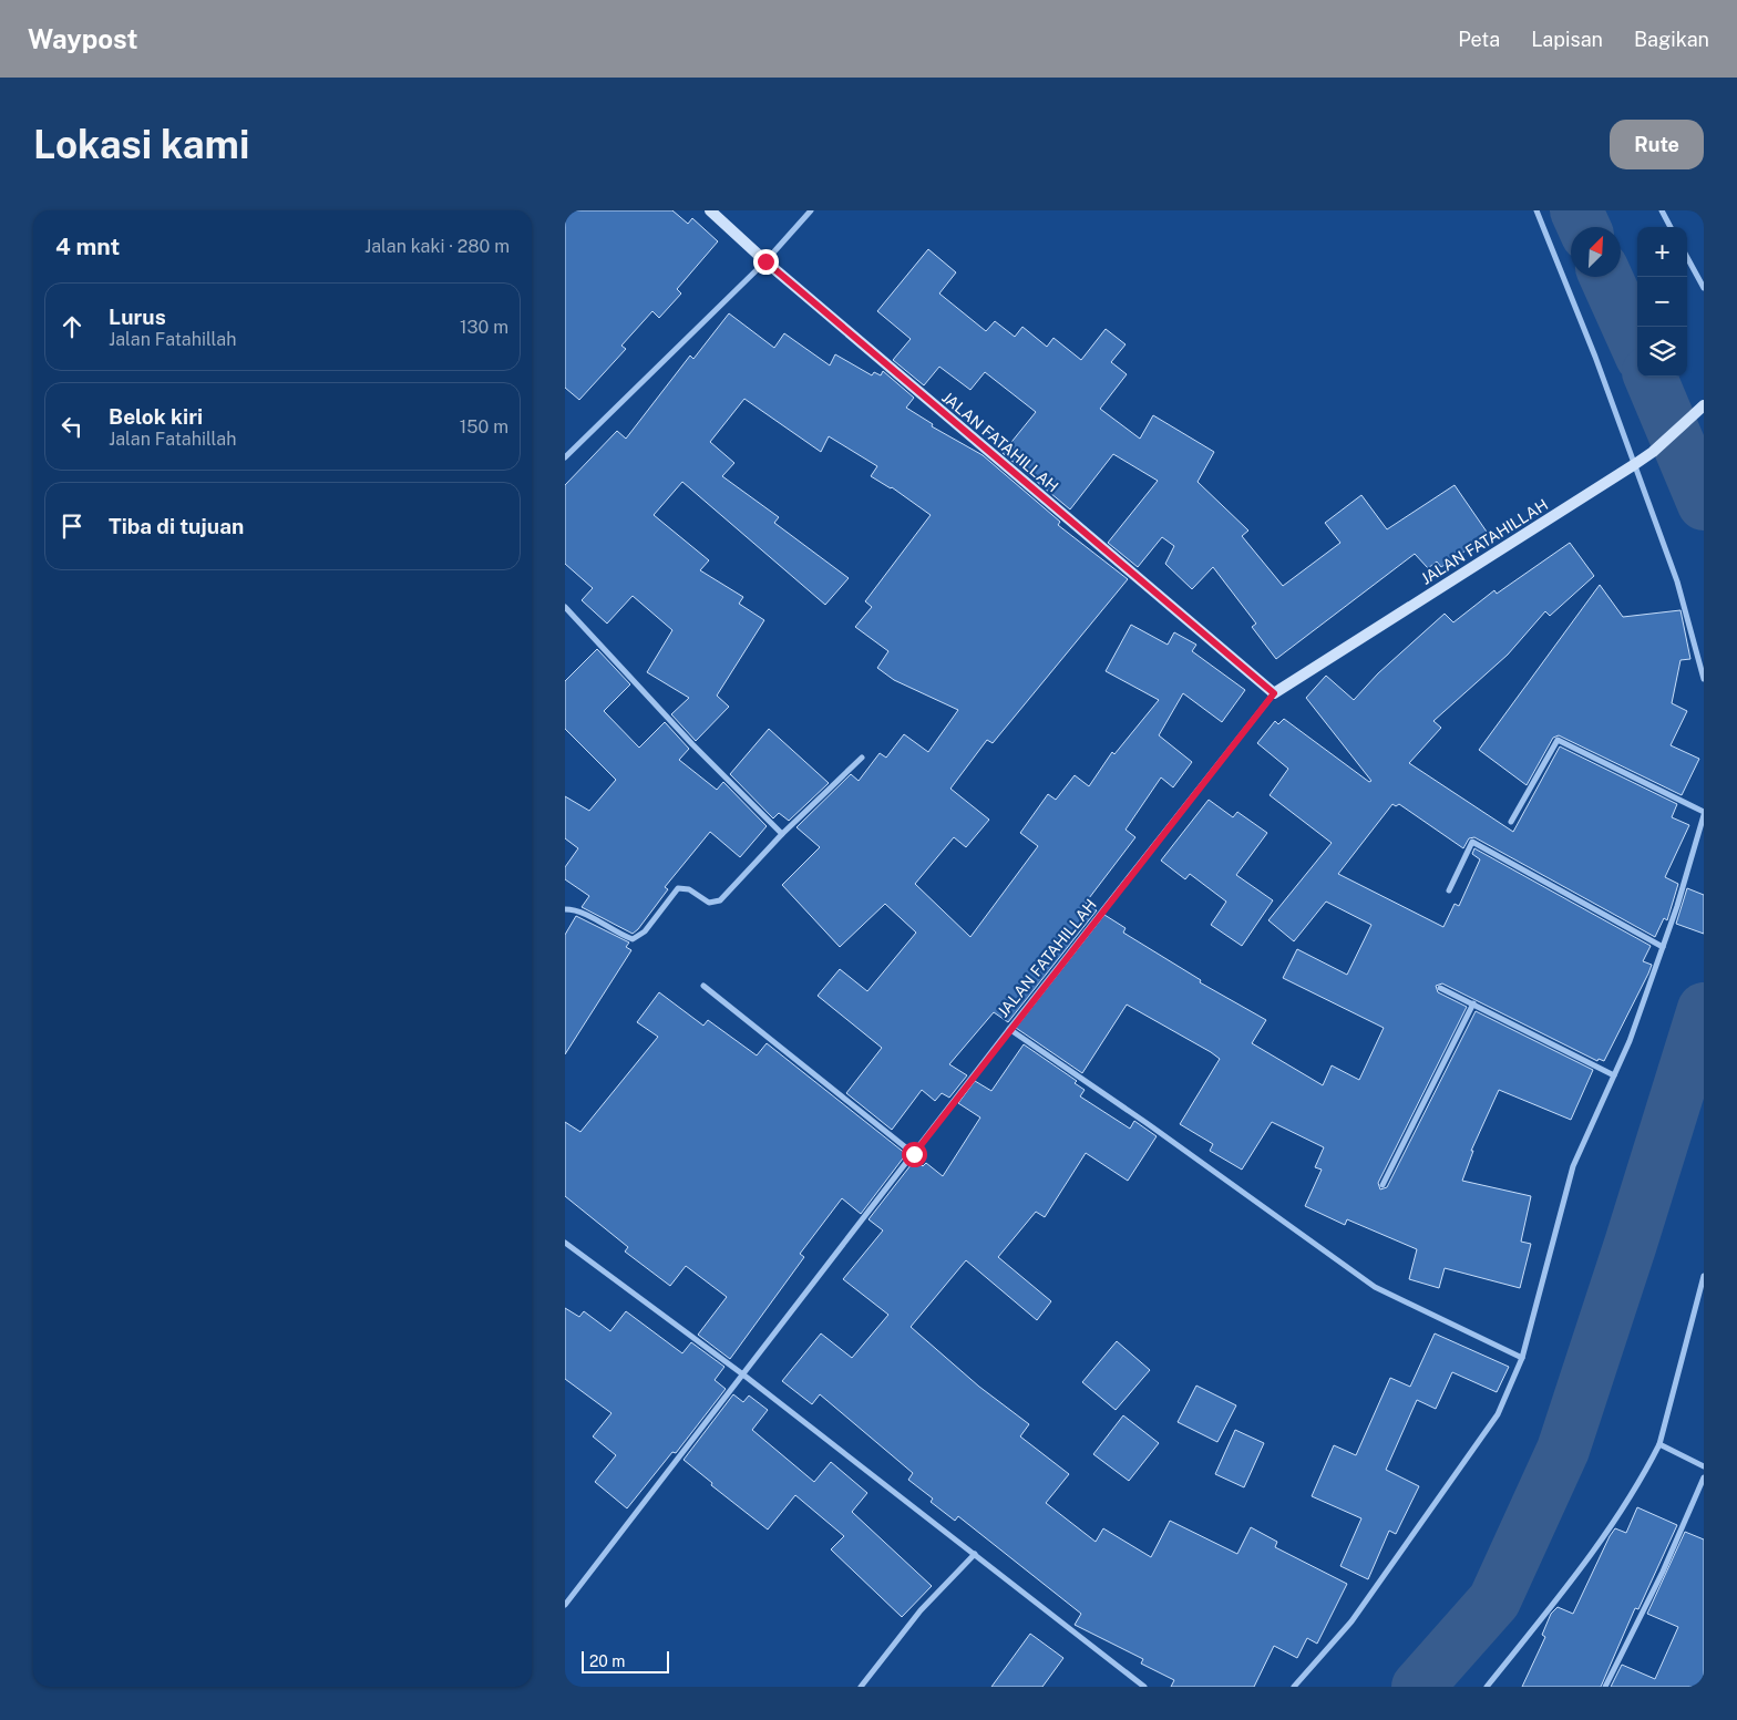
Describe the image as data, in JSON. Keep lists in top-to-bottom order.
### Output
{
  "streets": {
    "street": ["JALAN FATAHILLAH"]
  },
  "scale_bar": "20 m",
  "north": "top right",
  "page": {
    "header": "Waypost",
    "nav": ["Peta", "Lapisan", "Bagikan"],
    "buttons": "Rute",
    "title": "Lokasi kami",
    "heading": ["4 mnt", "Jalan kaki · 280 m"],
    "map_buttons": ["+", "−"],
    "list": [
      ["Lurus", "Jalan Fatahillah", "130 m"],
      ["Belok kiri", "Jalan Fatahillah", "150 m"],
      "Tiba di tujuan"
    ],
    "scale": "20 m"
  }
}
